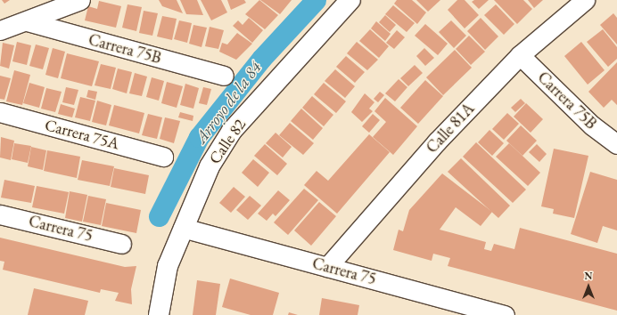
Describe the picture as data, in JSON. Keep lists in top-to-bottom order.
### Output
{
  "streets": {
    "street": [
      "Carrera 75B",
      "Calle 81A",
      "Carrera 75A",
      "Calle 82",
      "Carrera 75"
    ]
  },
  "crossings": [
    ["Carrera 75B", "Calle 81A"],
    ["Calle 81A", "Carrera 75"],
    ["Calle 82", "Carrera 75"]
  ],
  "water": ["Arroyo de la 84"],
  "north": "top"
}
